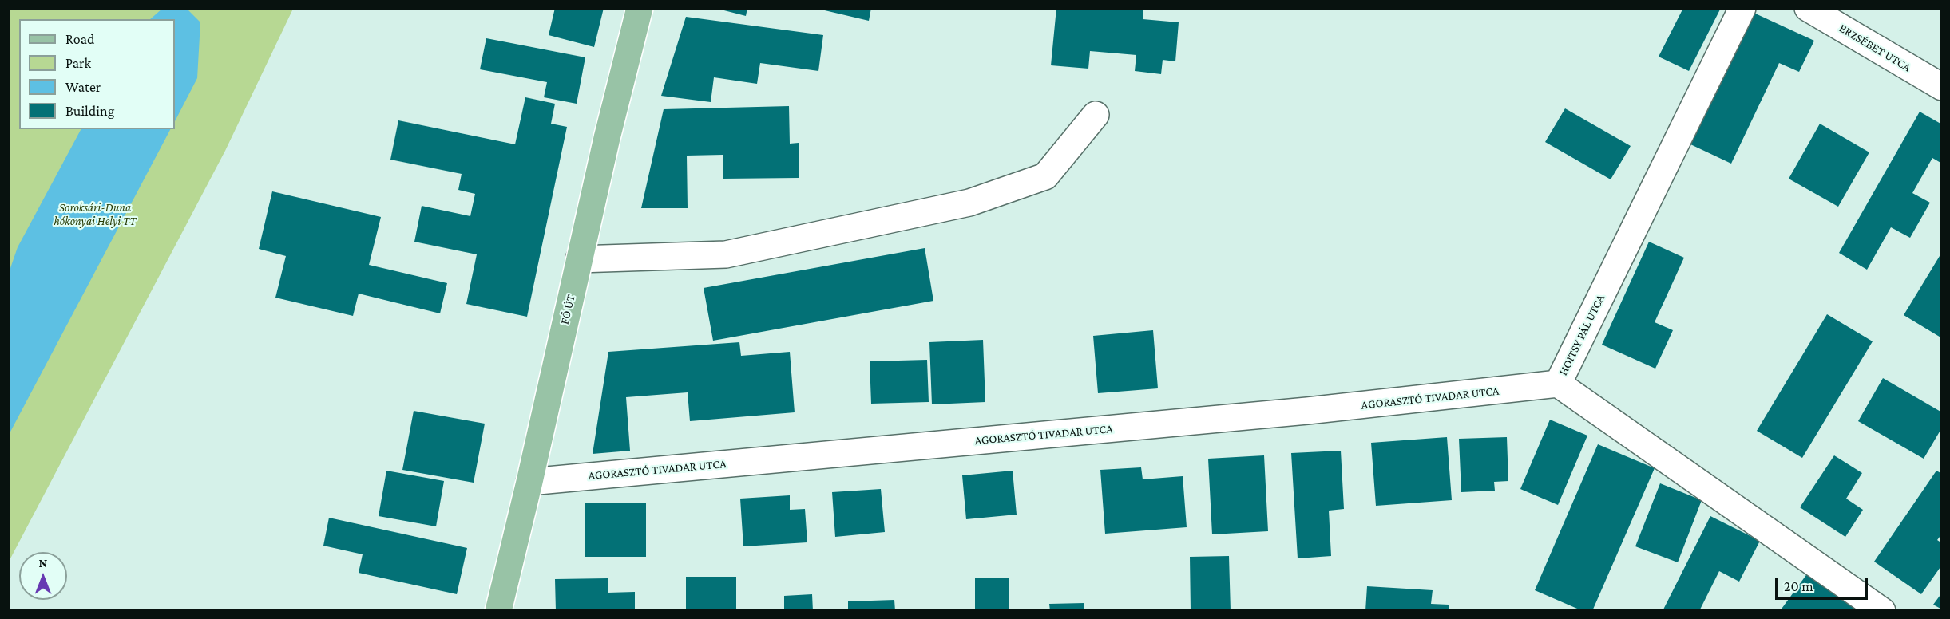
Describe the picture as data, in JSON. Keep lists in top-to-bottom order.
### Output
{
  "streets": {
    "main road": ["FŐ ÚT"],
    "street": ["ERZSÉBET UTCA", "HOITSY PÁL UTCA", "AGORASZTÓ TIVADAR UTCA"]
  },
  "crossings": [
    ["FŐ ÚT", "AGORASZTÓ TIVADAR UTCA"],
    ["HOITSY PÁL UTCA", "AGORASZTÓ TIVADAR UTCA"]
  ],
  "parks": ["Soroksári-Duna hókonyai Helyi TT"],
  "legend": [
    "Road",
    "Park",
    "Water",
    "Building"
  ],
  "scale_bar": "20 m",
  "north": "top"
}
